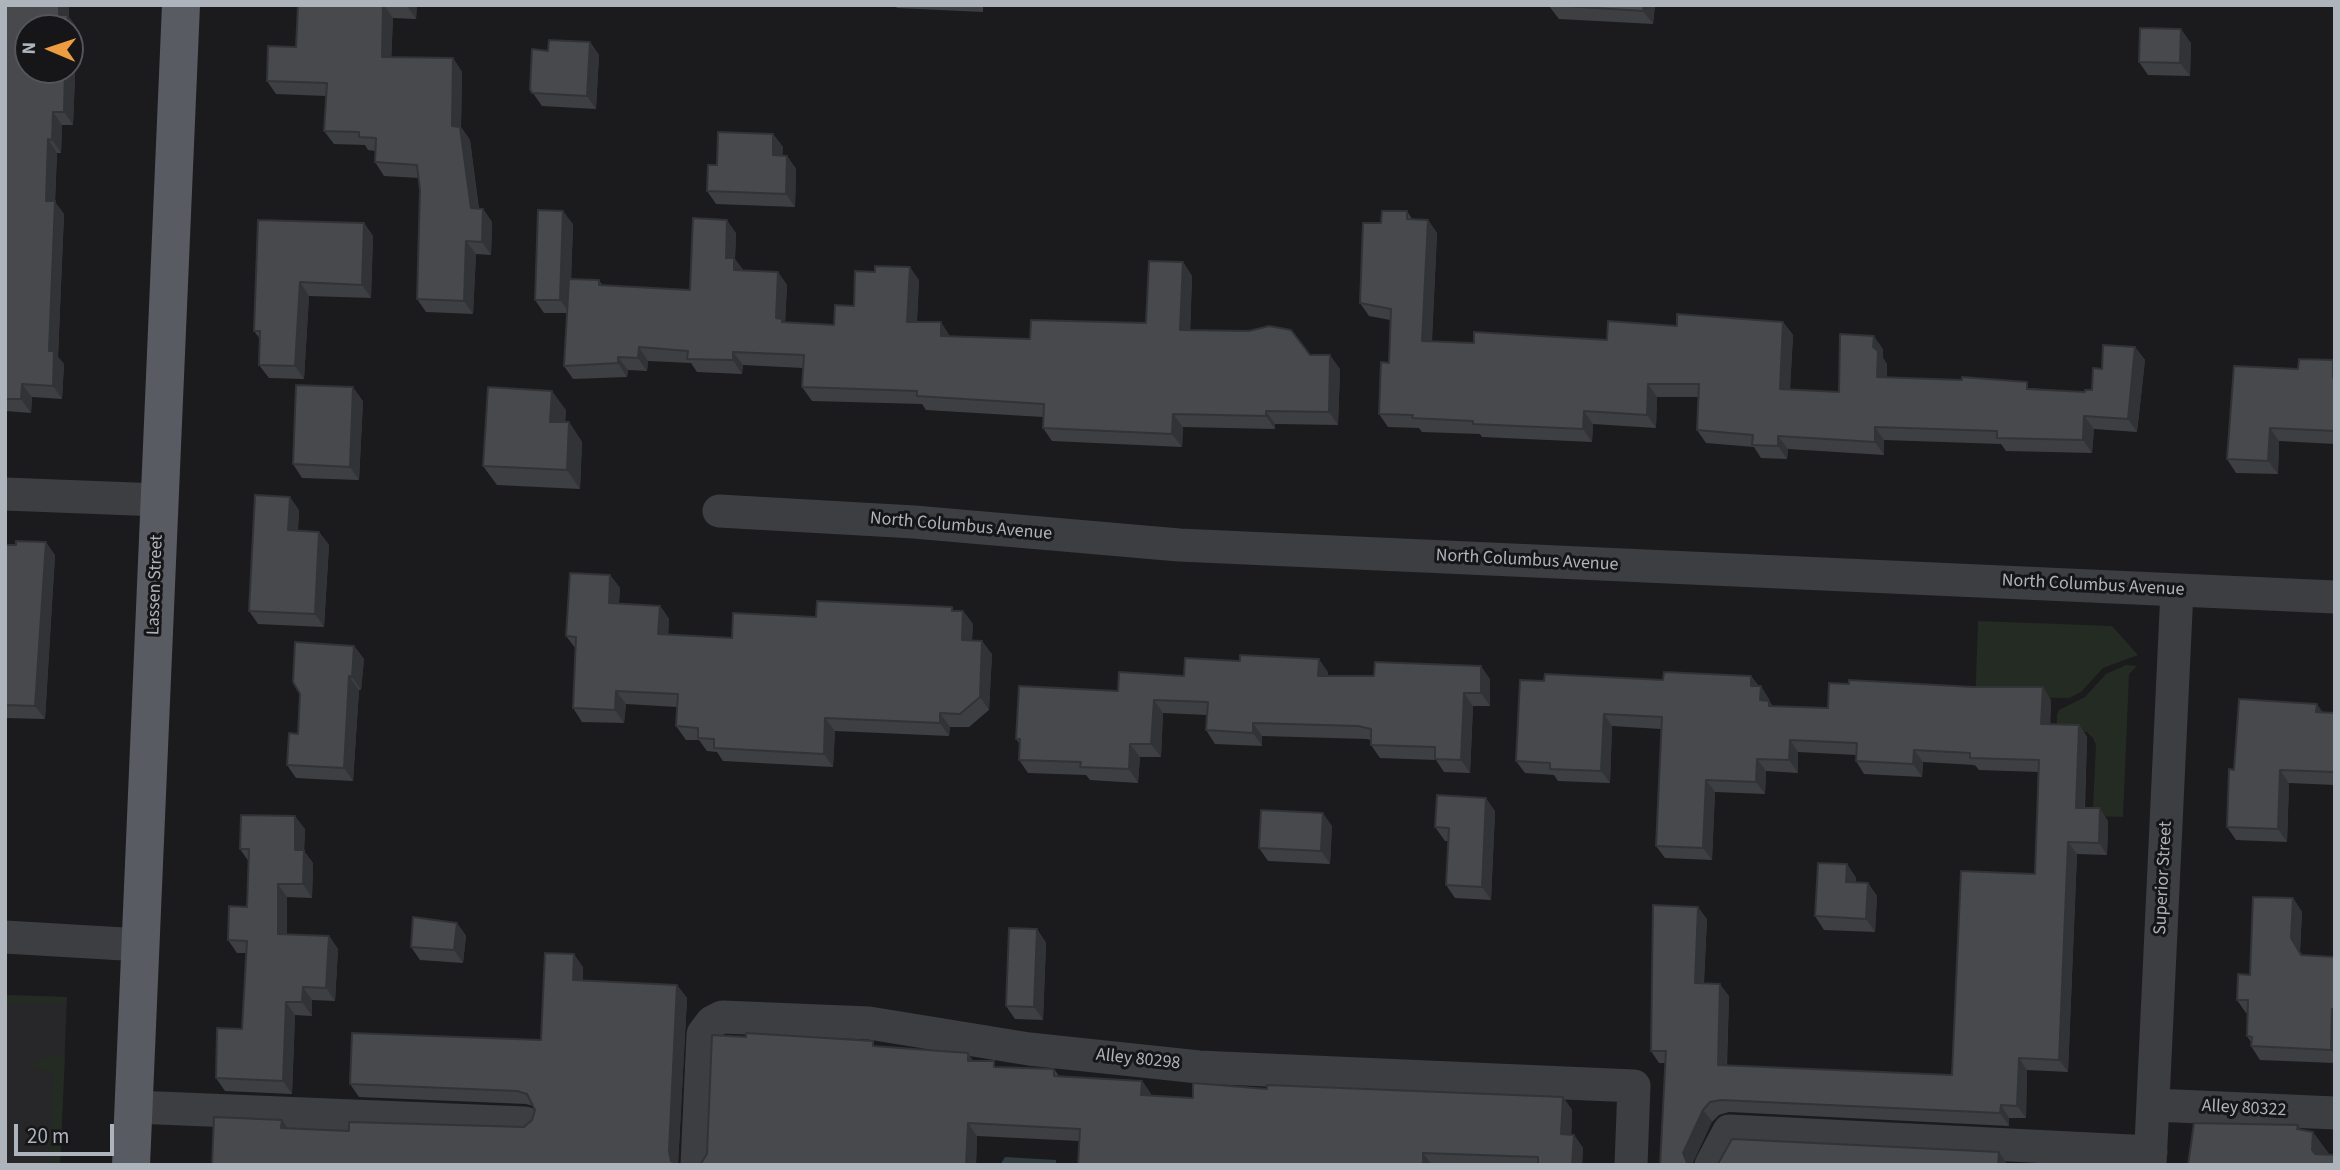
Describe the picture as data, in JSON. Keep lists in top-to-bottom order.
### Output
{
  "streets": {
    "main road": ["Lassen Street"],
    "street": [
      "North Columbus Avenue",
      "Superior Street",
      "Alley 80298",
      "Alley 80322"
    ]
  },
  "crossings": [
    ["North Columbus Avenue", "Superior Street"],
    ["Superior Street", "Alley 80322"]
  ],
  "scale_bar": "20 m",
  "north": "left"
}
